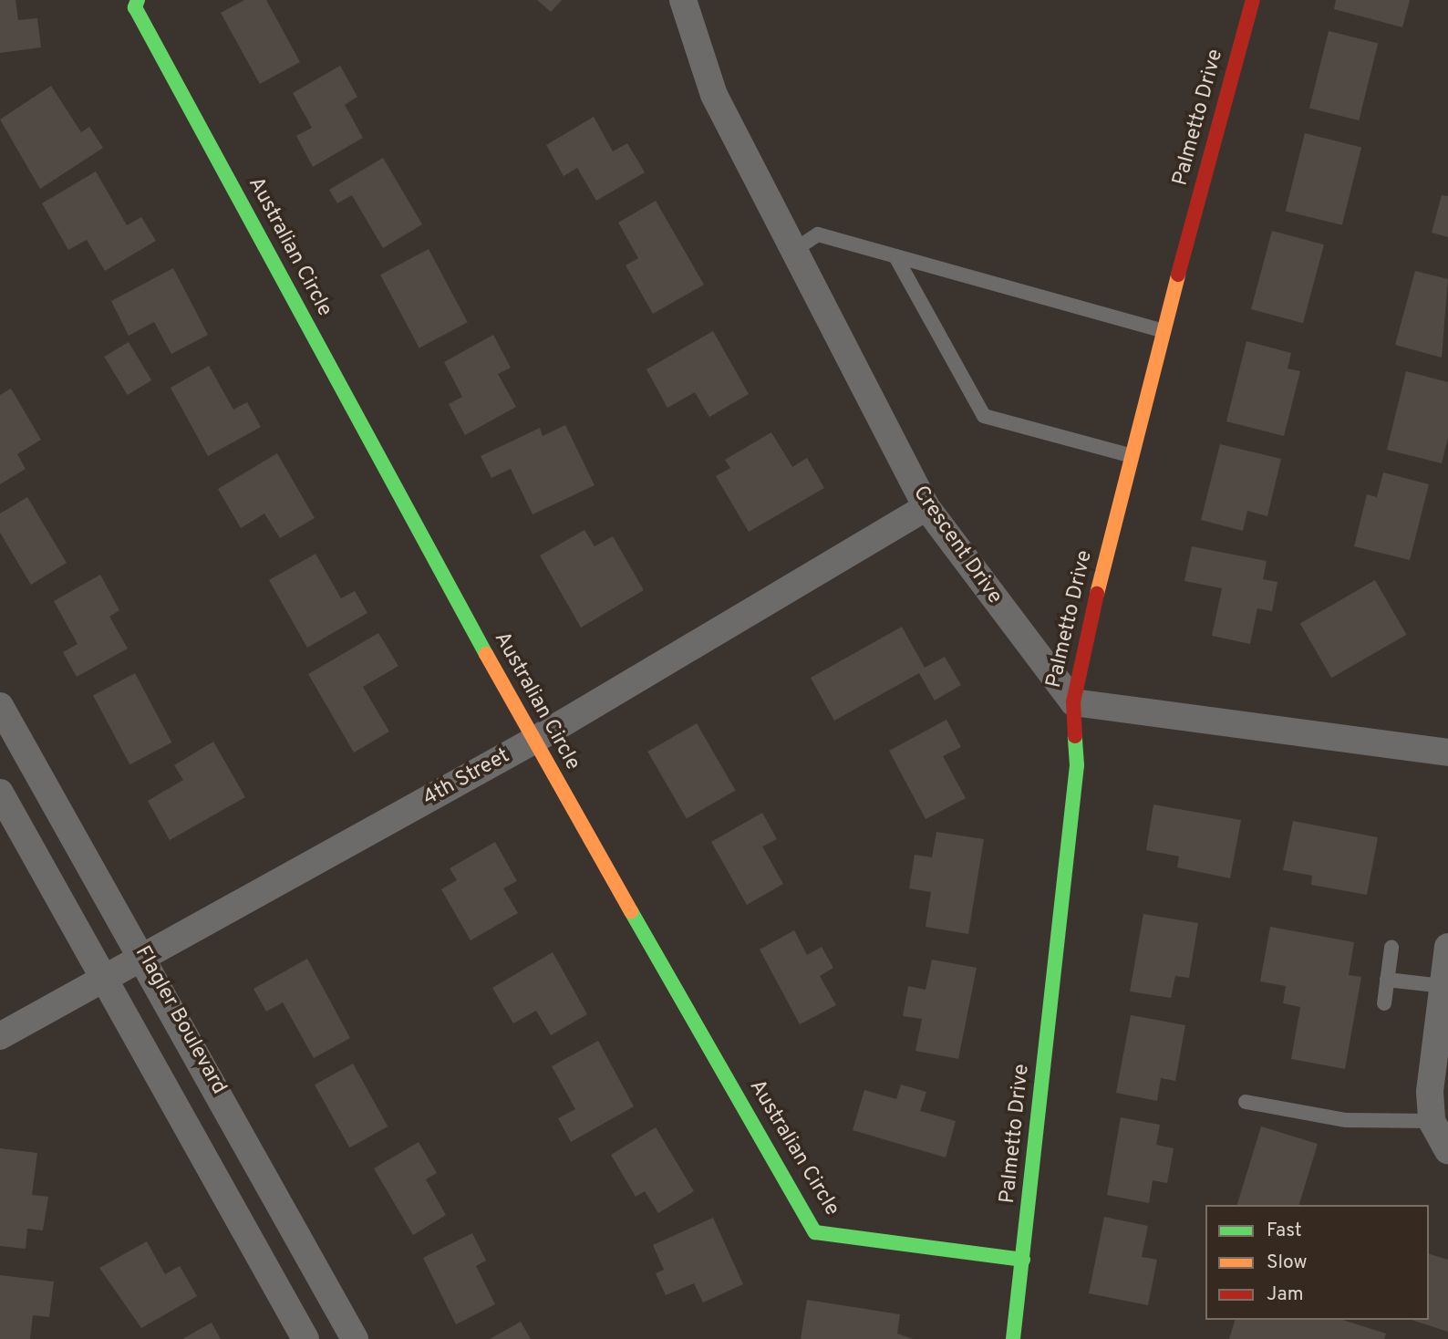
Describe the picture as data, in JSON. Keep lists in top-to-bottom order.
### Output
{
  "streets": {
    "street": [
      "Palmetto Drive",
      "Australian Circle",
      "Crescent Drive",
      "4th Street",
      "Flagler Boulevard"
    ]
  },
  "crossings": [
    ["Palmetto Drive", "Australian Circle"],
    ["Palmetto Drive", "Crescent Drive"],
    ["Australian Circle", "4th Street"],
    ["Crescent Drive", "4th Street"],
    ["4th Street", "Flagler Boulevard"]
  ],
  "legend": ["Fast", "Slow", "Jam"]
}
